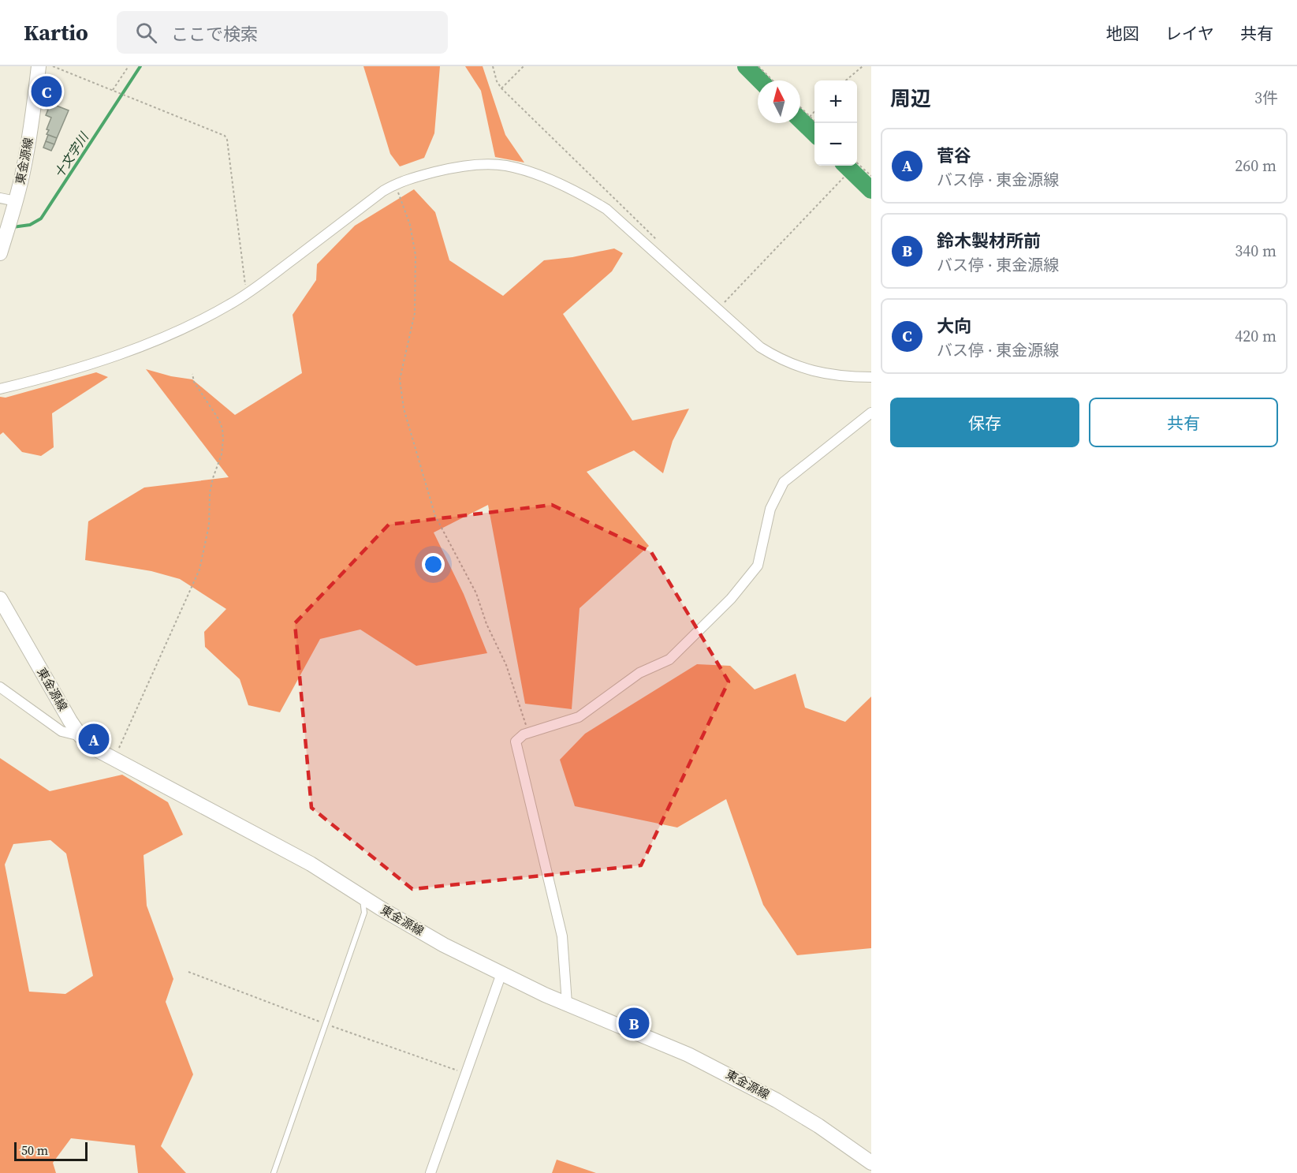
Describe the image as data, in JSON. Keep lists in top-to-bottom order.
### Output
{
  "streets": {
    "main road": ["東金源線"]
  },
  "water": ["十文字川"],
  "scale_bar": "50 m",
  "north": "top",
  "page": {
    "header": "Kartio",
    "search": "ここで検索",
    "nav": ["地図", "レイヤ", "共有"],
    "heading": ["周辺", "3件"],
    "pins": ["C", "A", "B"],
    "map_buttons": ["+", "−"],
    "list": [
      {
        "mark": "A",
        "name": "菅谷",
        "note": "バス停 · 東金源線",
        "value": "260 m"
      },
      {
        "mark": "B",
        "name": "鈴木製材所前",
        "note": "バス停 · 東金源線",
        "value": "340 m"
      },
      {
        "mark": "C",
        "name": "大向",
        "note": "バス停 · 東金源線",
        "value": "420 m"
      }
    ],
    "buttons": ["保存", "共有"],
    "scale": "50 m"
  }
}
